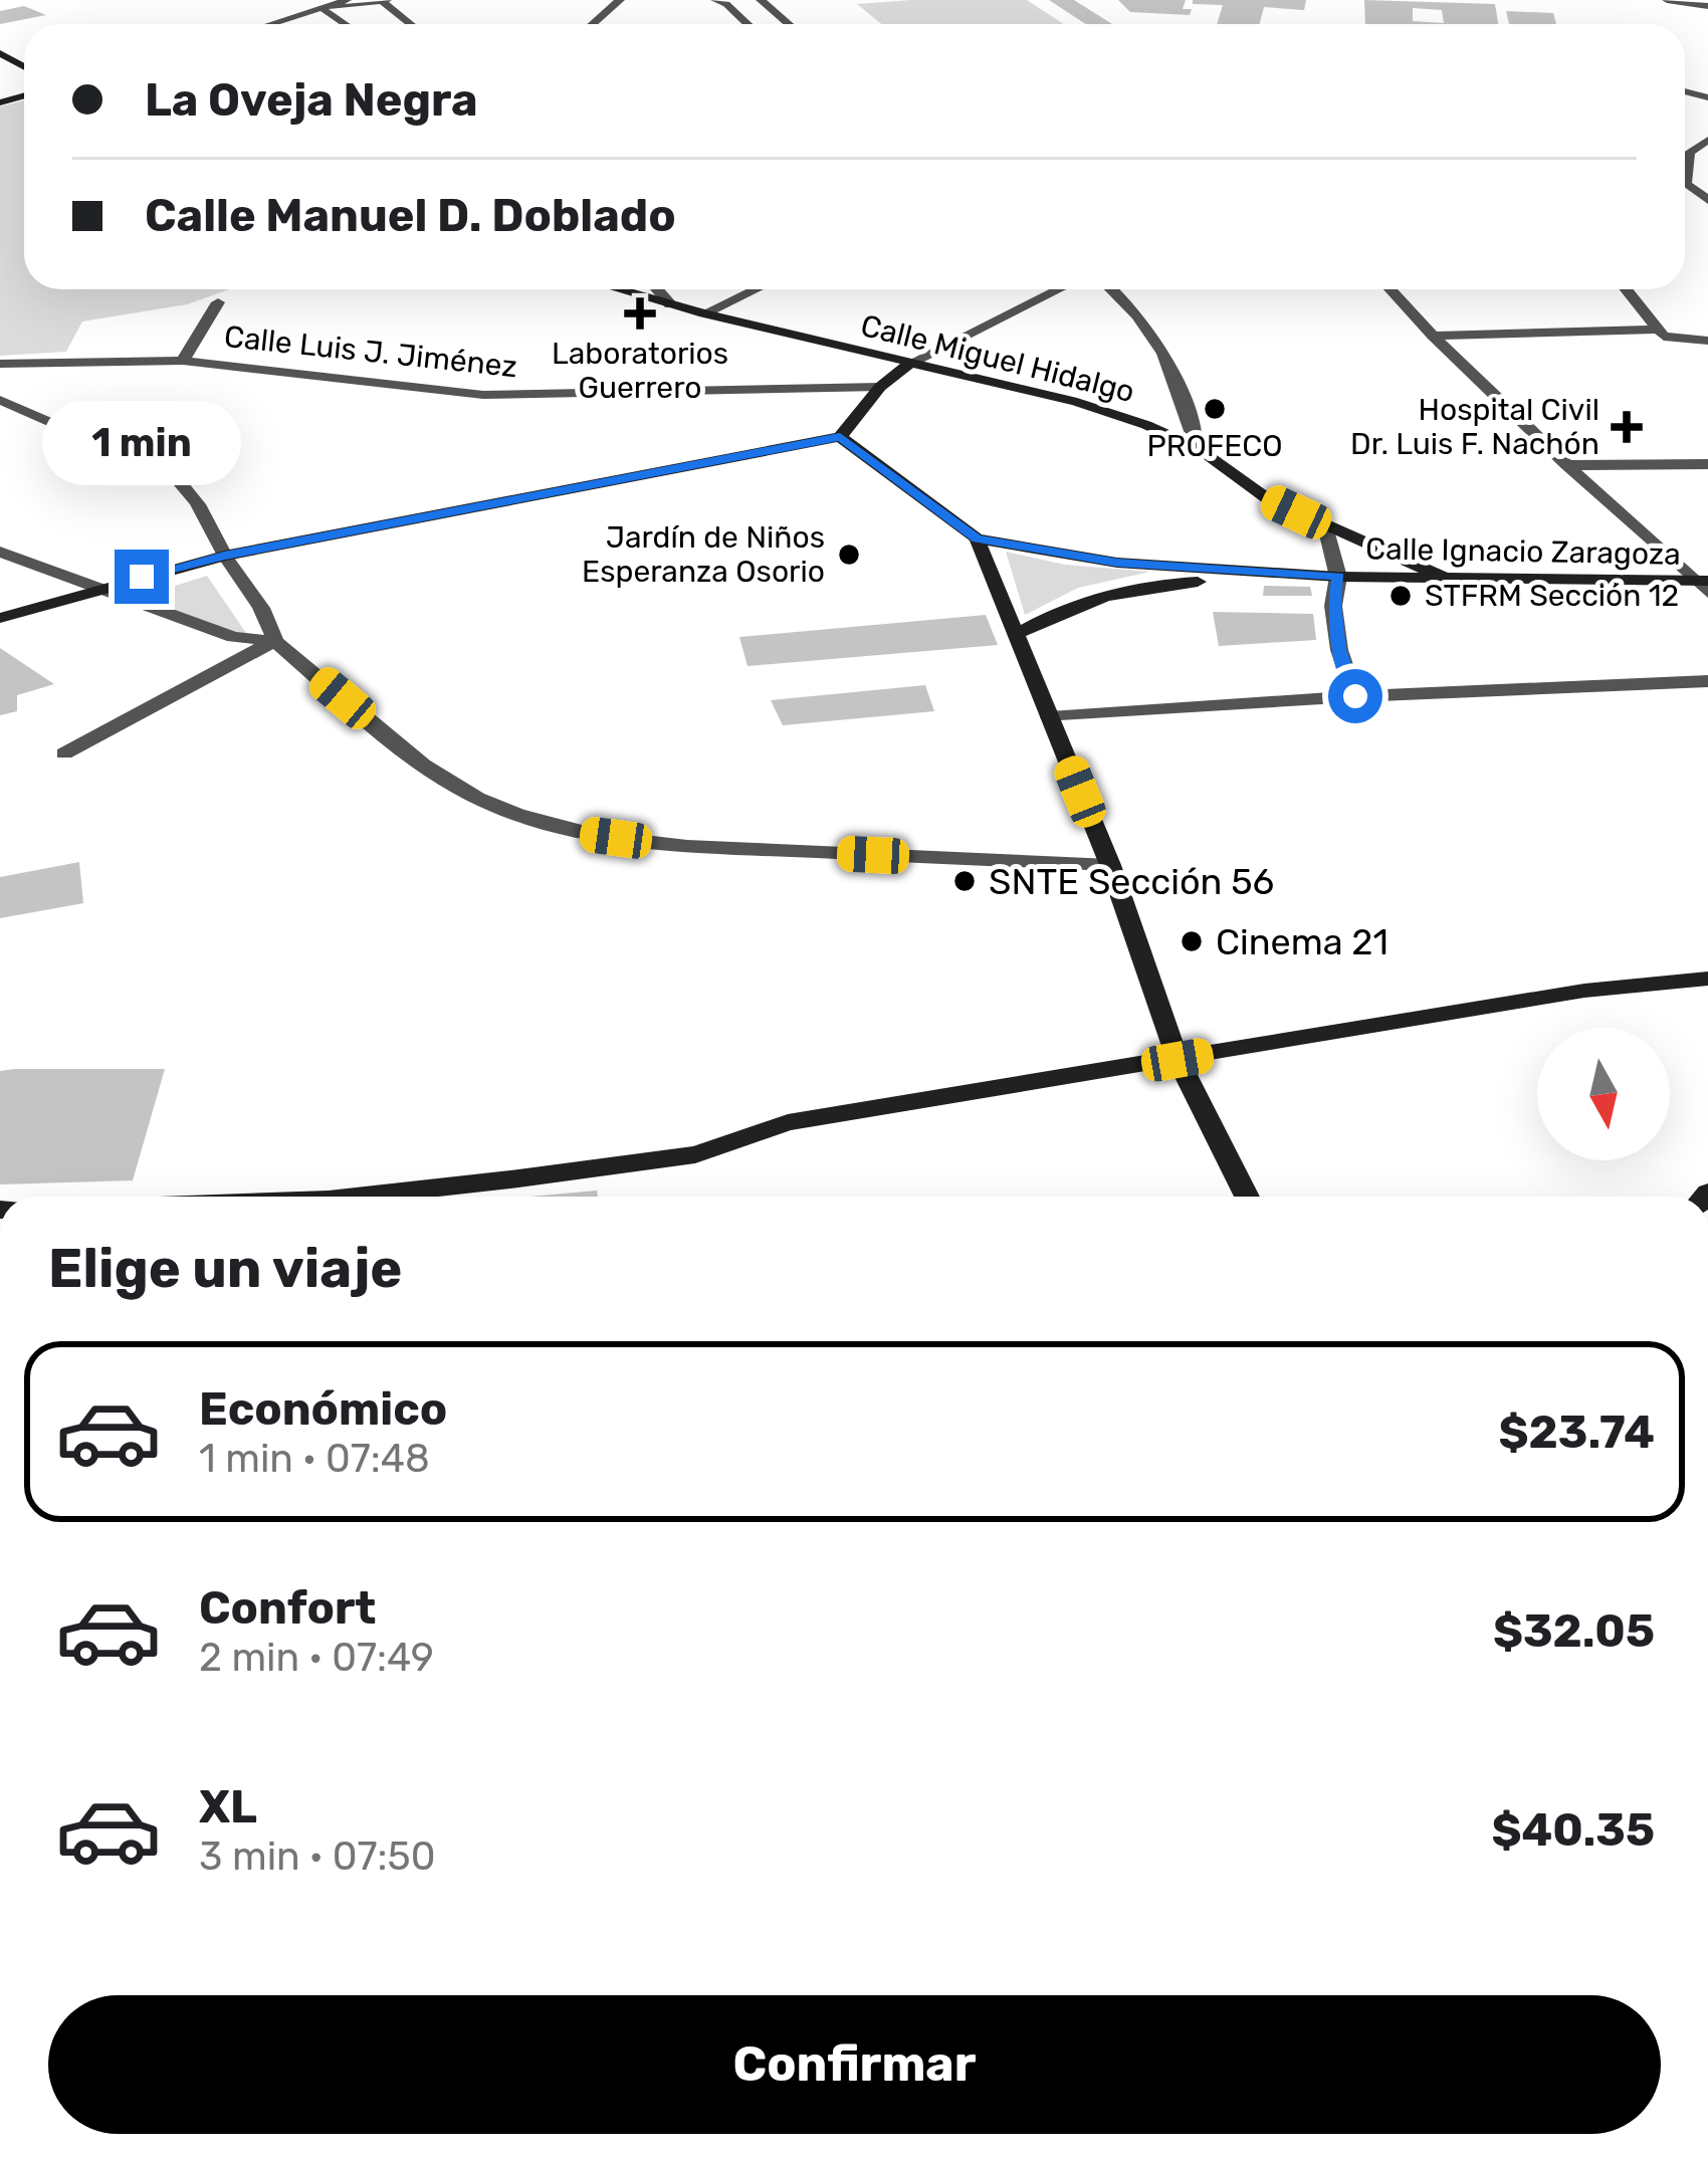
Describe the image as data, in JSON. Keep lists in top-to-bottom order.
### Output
{
  "streets": {
    "main road": ["Calle Miguel Hidalgo", "Calle Ignacio Zaragoza"],
    "street": ["Calle Luis J. Jiménez"]
  },
  "crossings": [
    ["Calle Miguel Hidalgo", "Calle Ignacio Zaragoza"]
  ],
  "places": {
    "health": ["Laboratorios Guerrero", "Hospital Civil Dr. Luis F. Nachón"],
    "other": [
      "PROFECO",
      "Jardín de Niños Esperanza Osorio",
      "STFRM Sección 12",
      "SNTE Sección 56",
      "Cinema 21"
    ]
  },
  "north": "bottom",
  "page": {
    "banner": ["La Oveja Negra", "Calle Manuel D. Doblado"],
    "bubble": "1 min",
    "heading": "Elige un viaje",
    "list": [
      {
        "name": "Económico",
        "note": "1 min · 07:48",
        "value": "$23.74"
      },
      {
        "name": "Confort",
        "note": "2 min · 07:49",
        "value": "$32.05"
      },
      {
        "name": "XL",
        "note": "3 min · 07:50",
        "value": "$40.35"
      }
    ],
    "buttons": "Confirmar"
  }
}
